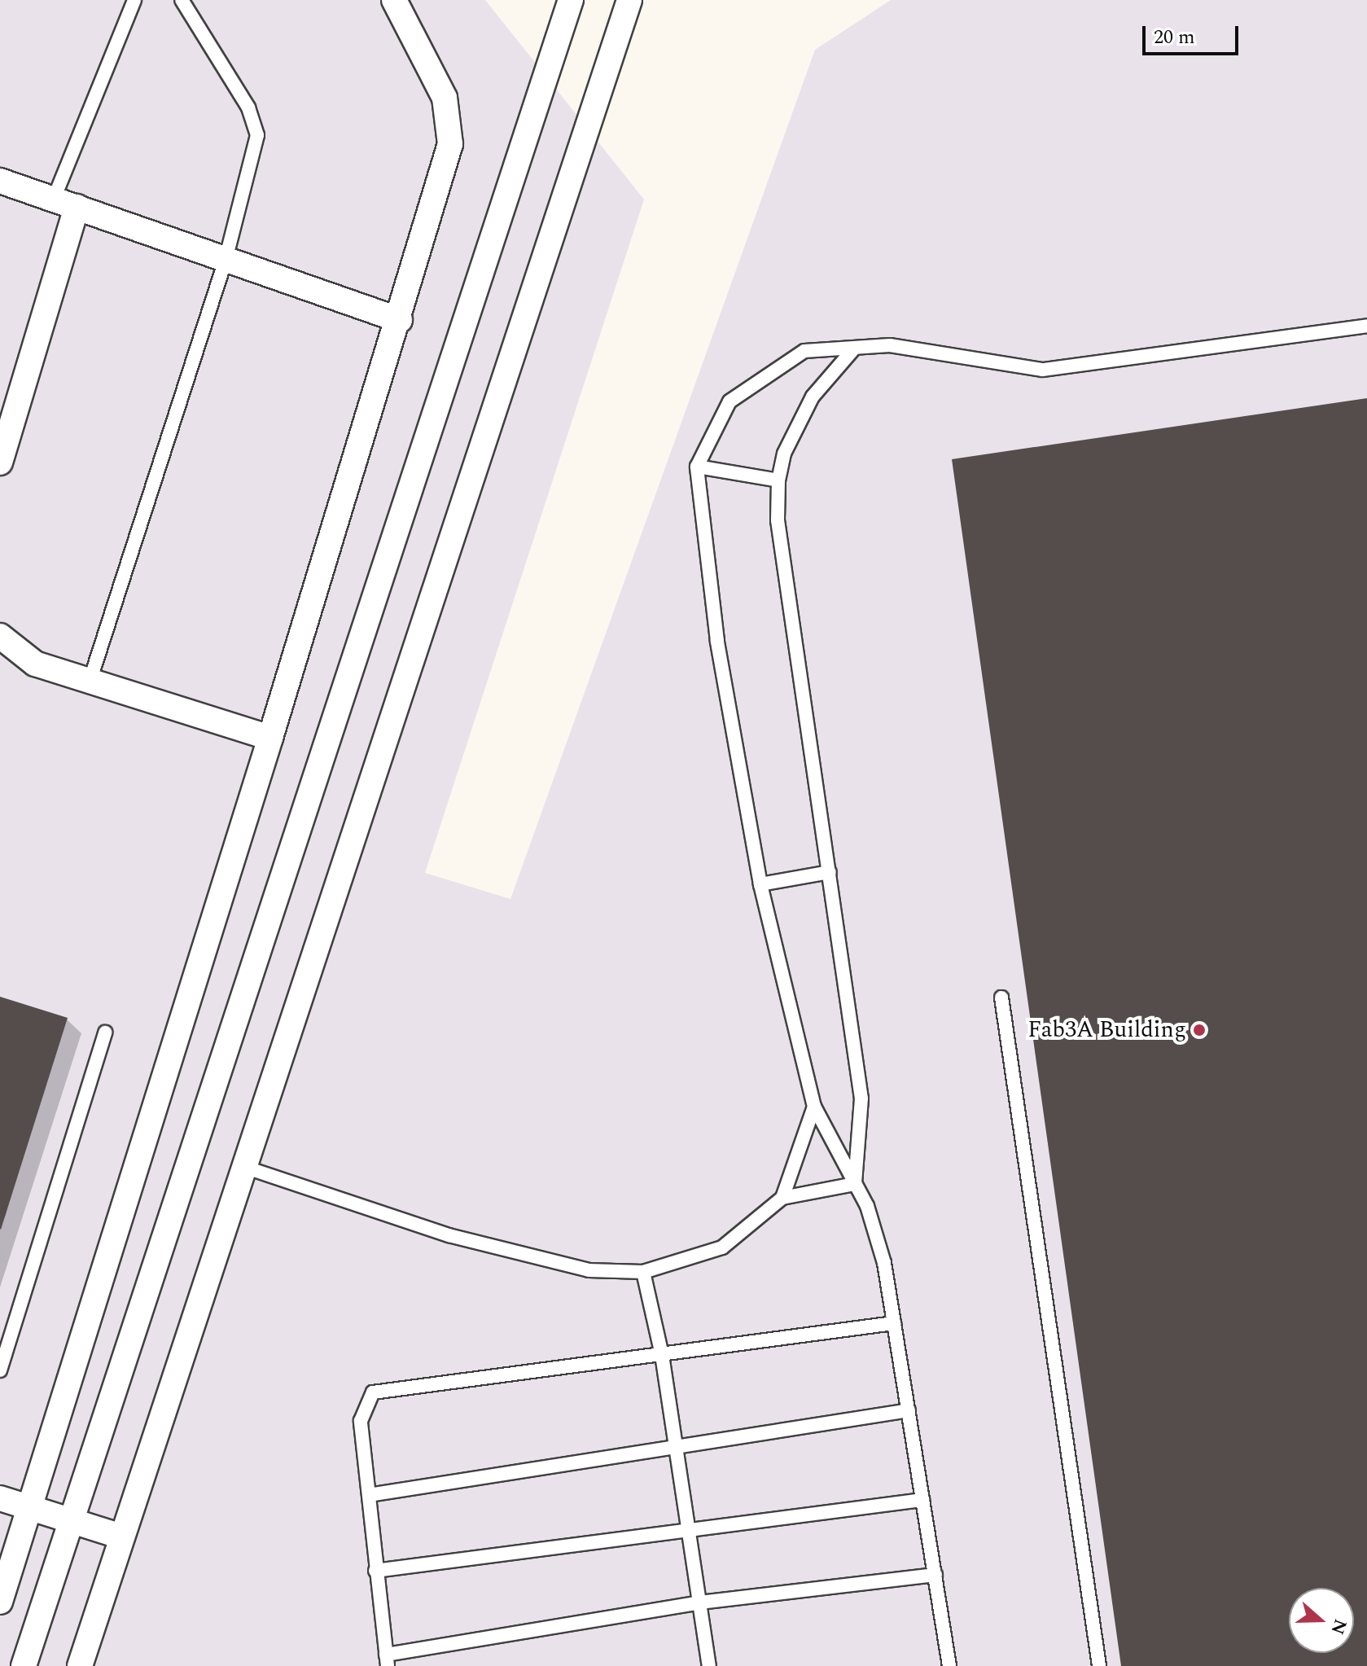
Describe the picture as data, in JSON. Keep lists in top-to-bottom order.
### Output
{
  "places": ["Fab3A Building"],
  "scale_bar": "20 m",
  "north": "right"
}
